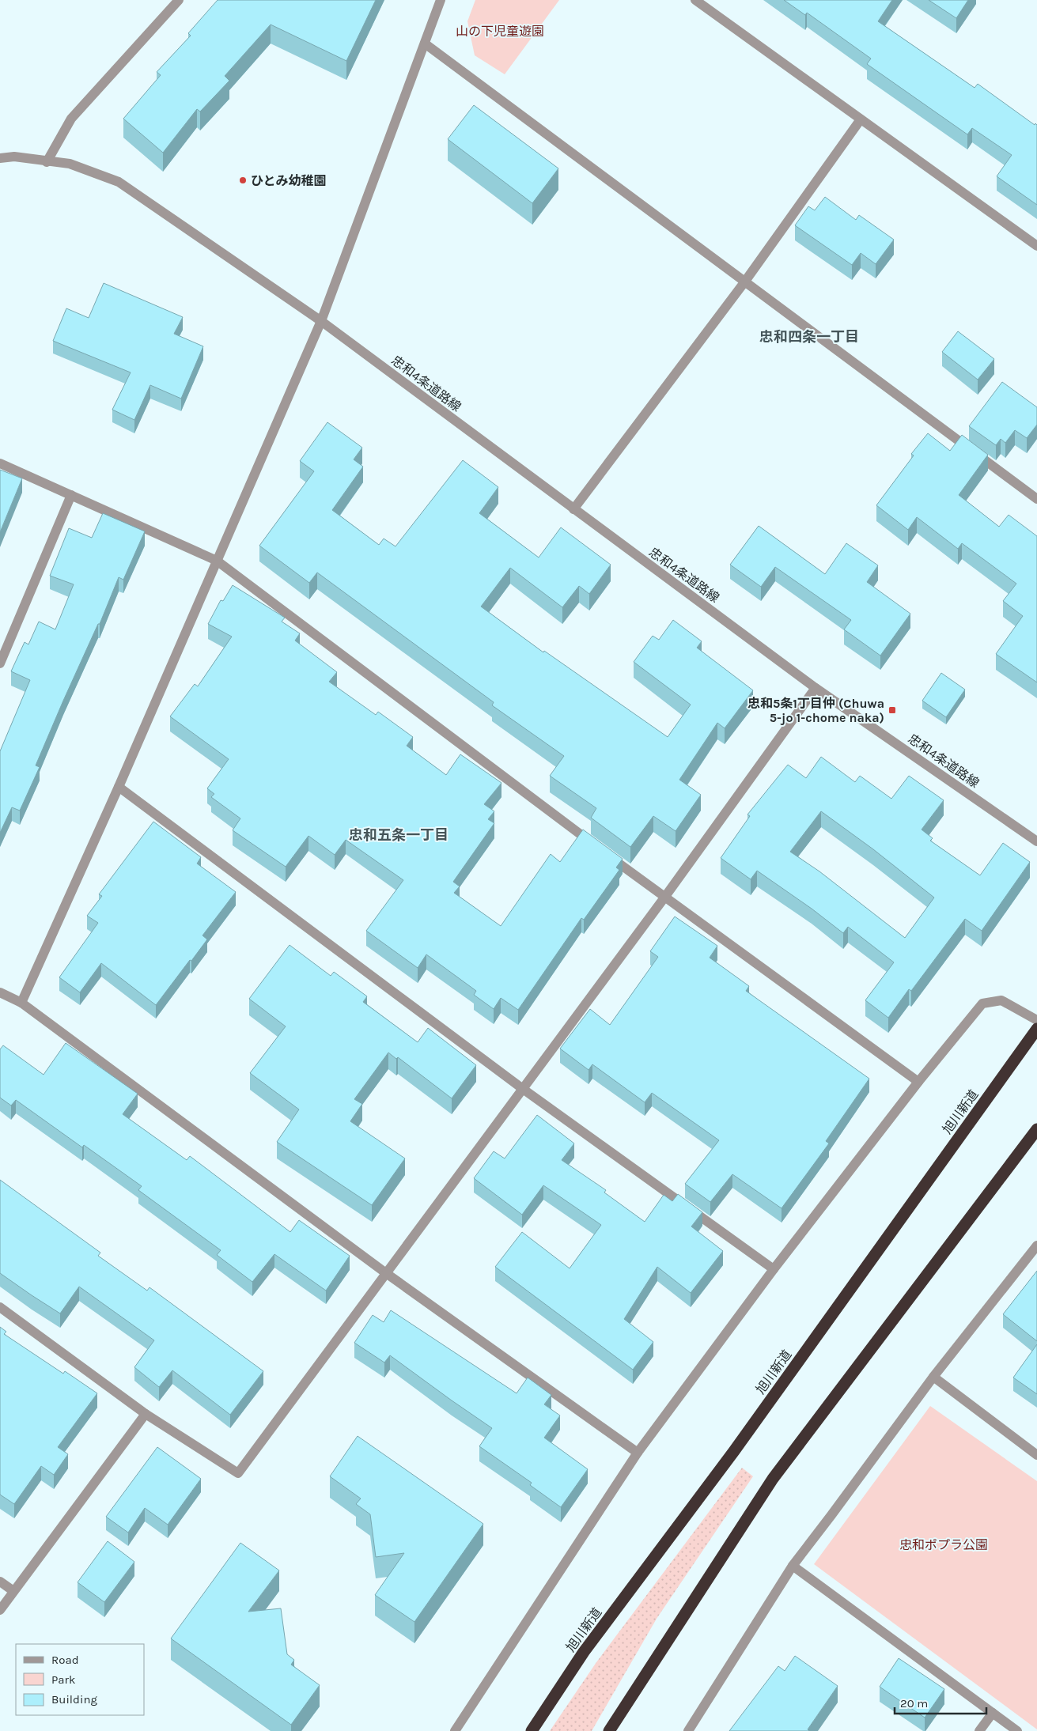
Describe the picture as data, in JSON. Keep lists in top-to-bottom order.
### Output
{
  "streets": {
    "highway": ["旭川新道"],
    "street": ["忠和4条道路線"]
  },
  "districts": ["忠和四条一丁目", "忠和五条一丁目"],
  "parks": ["山の下児童遊園", "忠和ポプラ公園"],
  "places": {
    "other": ["ひとみ幼稚園"],
    "transit": ["忠和5条1丁目仲 (Chuwa 5-jo 1-chome naka)"]
  },
  "legend": ["Road", "Park", "Building"],
  "scale_bar": "20 m"
}
